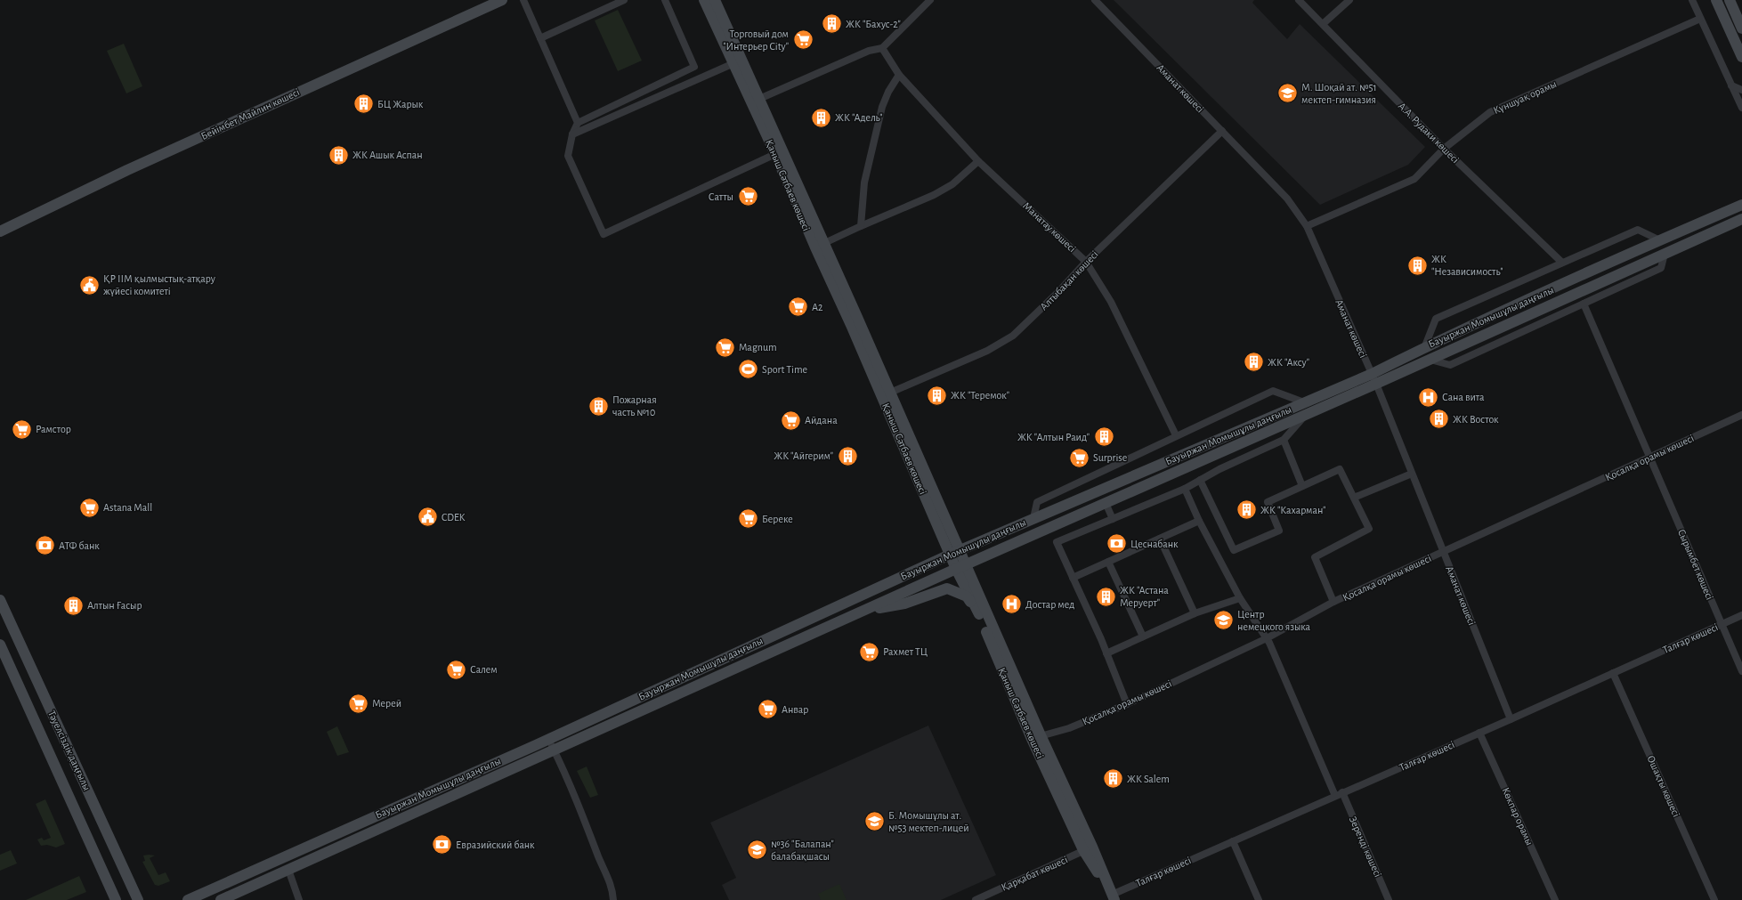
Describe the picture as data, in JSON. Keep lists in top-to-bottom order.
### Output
{
  "streets": {
    "main road": [
      "Бейімбет Майлин көшесі",
      "Қаныш Сәтбаев көшесі",
      "Бауыржан Момышұлы даңғылы",
      "Тәуелсіздік даңғылы"
    ],
    "street": [
      "Аманат көшесі",
      "Күншуақ орамы",
      "А.А. Рудаки көшесі",
      "Манатау көшесі",
      "Алтыбақан көшесі",
      "Қосалқа орамы көшесі",
      "Сырымбет көшесі",
      "Талғар көшесі",
      "Ошақты көшесі",
      "Көкпар орамы",
      "Зеренді көшесі",
      "Қарқабат көшесі"
    ]
  },
  "crossings": [
    ["Аманат көшесі", "Күншуақ орамы"],
    ["Аманат көшесі", "Алтыбақан көшесі"],
    ["Аманат көшесі", "Бауыржан Момышұлы даңғылы"],
    ["Аманат көшесі", "Қосалқа орамы көшесі"],
    ["Аманат көшесі", "Талғар көшесі"],
    ["Күншуақ орамы", "А.А. Рудаки көшесі"],
    ["Қаныш Сәтбаев көшесі", "Алтыбақан көшесі"],
    ["Қаныш Сәтбаев көшесі", "Бауыржан Момышұлы даңғылы"],
    ["Қаныш Сәтбаев көшесі", "Қосалқа орамы көшесі"],
    ["Қаныш Сәтбаев көшесі", "Талғар көшесі"],
    ["Қаныш Сәтбаев көшесі", "Қарқабат көшесі"],
    ["Манатау көшесі", "Алтыбақан көшесі"],
    ["Қосалқа орамы көшесі", "Сырымбет көшесі"],
    ["Қосалқа орамы көшесі", "Зеренді көшесі"],
    ["Сырымбет көшесі", "Талғар көшесі"],
    ["Талғар көшесі", "Ошақты көшесі"],
    ["Талғар көшесі", "Көкпар орамы"],
    ["Талғар көшесі", "Зеренді көшесі"]
  ],
  "places": {
    "building": [
      "ЖК \"Бахус-2\"",
      "БЦ Жарык",
      "ЖК \"Адель\"",
      "ЖК Ашык Аспан",
      "ЖК \"Независимость\"",
      "ЖК \"Аксу\"",
      "ЖК \"Теремок\"",
      "Пожарная часть №10",
      "ЖК Восток",
      "ЖК \"Алтын Раид\"",
      "ЖК \"Айгерим\"",
      "ЖК \"Кахарман\"",
      "ЖК \"Астана Меруерт\"",
      "Алтын Ғасыр",
      "ЖК Salem"
    ],
    "supermarket": [
      "Торговый дом \"Интерьер City\"",
      "Сатты",
      "А2",
      "Magnum",
      "Айдана",
      "Рамстор",
      "Surprise",
      "Astana Mall",
      "Береке",
      "Рахмет ТЦ",
      "Салем",
      "Мерей",
      "Анвар"
    ],
    "school or university": [
      "М. Шоқай ат. №51 мектеп-гимназия",
      "Центр немецкого языка",
      "Б. Момышұлы ат. №53 мектеп-лицей",
      "№36 \"Балапан\" балабақшасы"
    ],
    "public building": ["ҚР ІІМ қылмыстық-атқару жүйесі комитеті", "CDEK"],
    "sports": ["Sport Time"],
    "hospital": ["Сана вита", "Достар мед"],
    "bank": ["Цеснабанк", "АТФ банк", "Евразийский банк"]
  }
}
